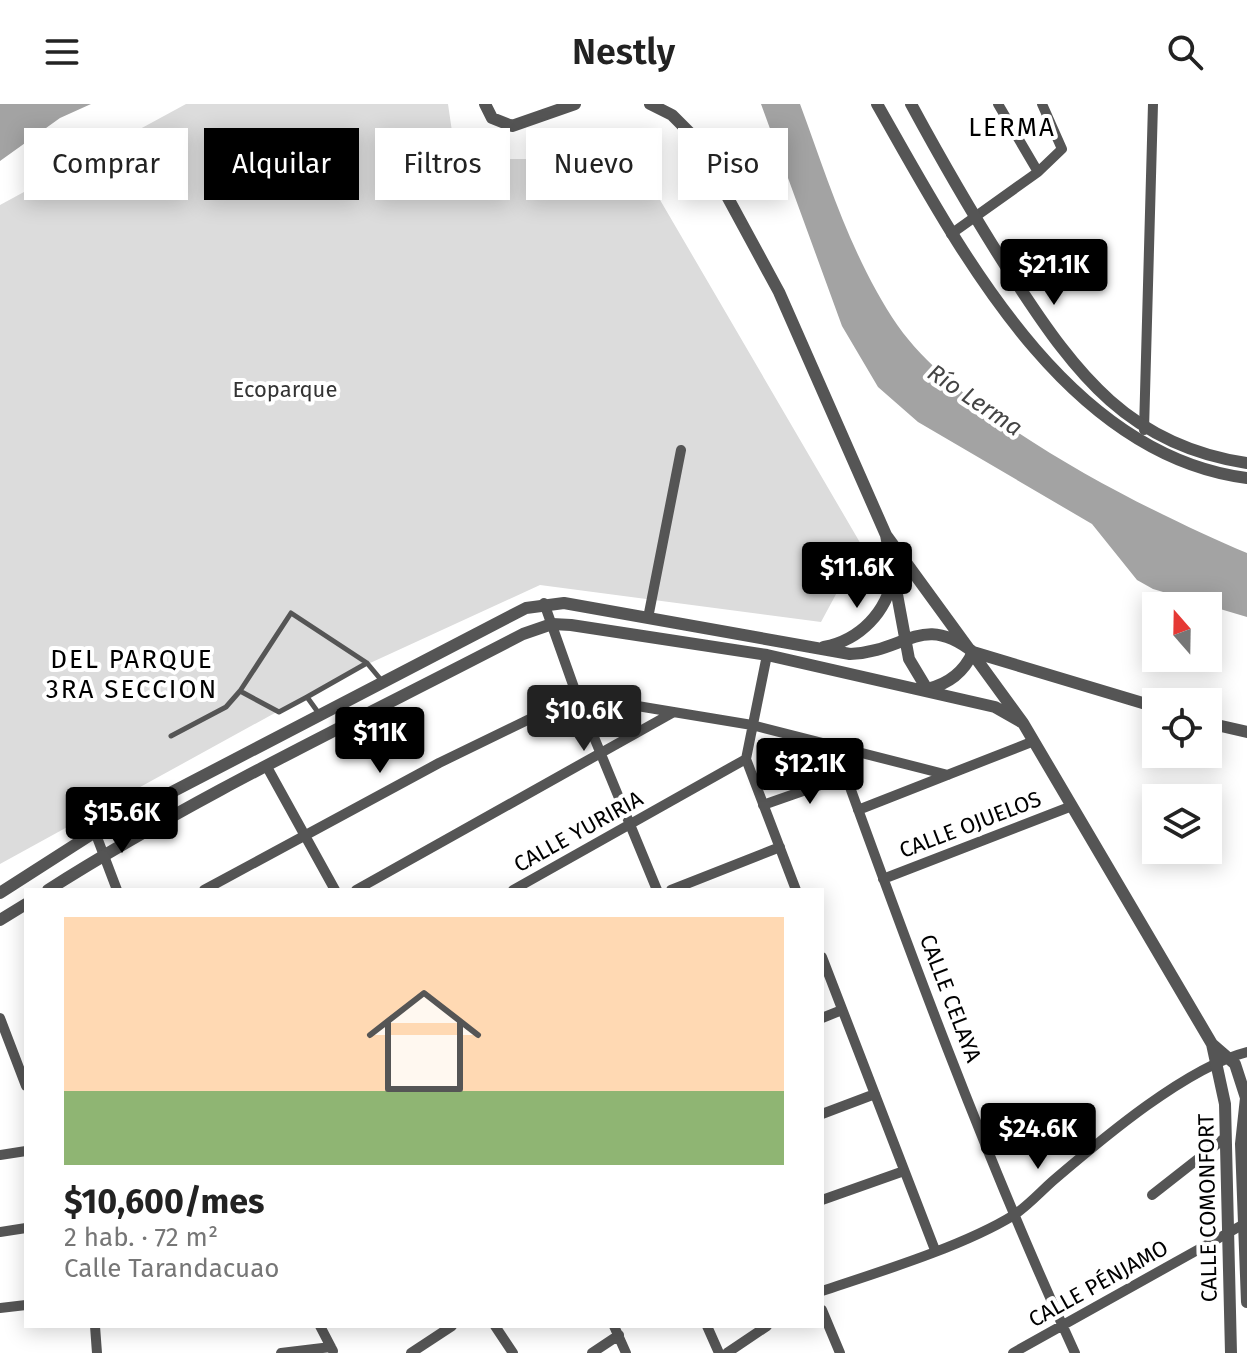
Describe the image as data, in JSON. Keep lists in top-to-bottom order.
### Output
{
  "streets": {
    "street": [
      "CALLE OJUELOS",
      "CALLE YURIRIA",
      "CALLE CELAYA",
      "CALLE COMONFORT",
      "CALLE PÉNJAMO"
    ]
  },
  "crossings": [
    ["CALLE OJUELOS", "CALLE CELAYA"],
    ["CALLE CELAYA", "CALLE PÉNJAMO"],
    ["CALLE COMONFORT", "CALLE PÉNJAMO"]
  ],
  "districts": ["LERMA", "DEL PARQUE 3RA SECCION"],
  "water": ["Río Lerma"],
  "parks": ["Ecoparque"],
  "north": "top",
  "page": {
    "header": "Nestly",
    "chip": [
      "Comprar",
      "Alquilar",
      "Filtros",
      "Nuevo",
      "Piso"
    ],
    "price": [
      "$21.1K",
      "$11.6K",
      "$10.6K",
      "$11K",
      "$12.1K",
      "$15.6K",
      "$24.6K"
    ],
    "list": [
      {
        "name": "$10,600/mes",
        "note": "2 hab. · 72 m² · Calle Tarandacuao"
      }
    ]
  }
}
